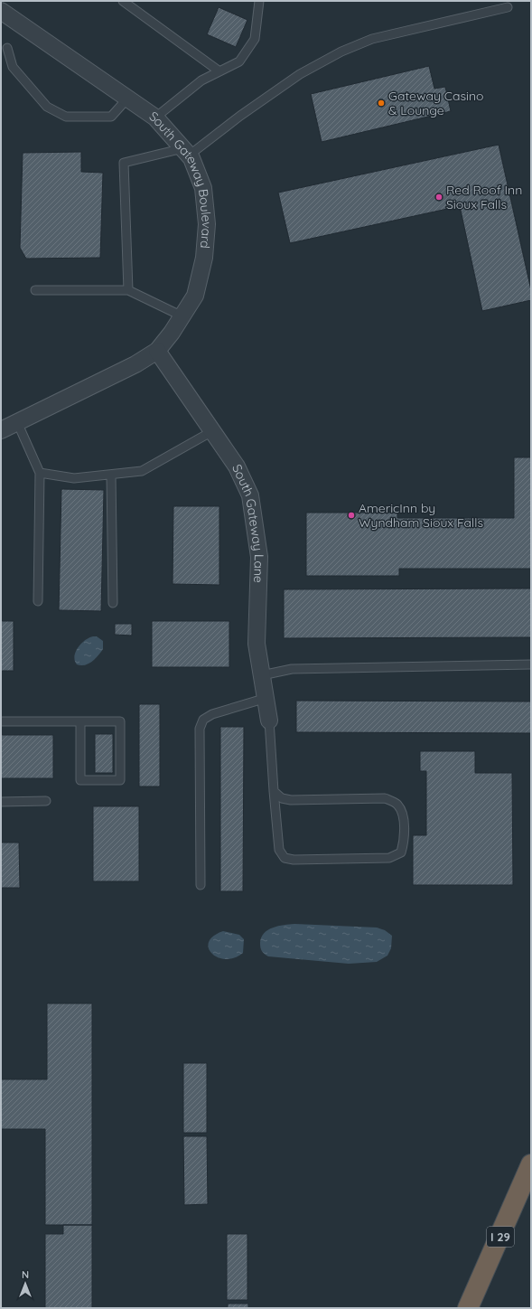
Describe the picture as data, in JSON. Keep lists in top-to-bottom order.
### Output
{
  "streets": {
    "highway": ["I 29"],
    "street": ["South Gateway Boulevard", "South Gateway Lane"]
  },
  "crossings": [
    ["South Gateway Boulevard", "South Gateway Lane"]
  ],
  "places": ["Gateway Casino & Lounge", "Red Roof Inn Sioux Falls", "AmericInn by Wyndham Sioux Falls"],
  "north": "top"
}
